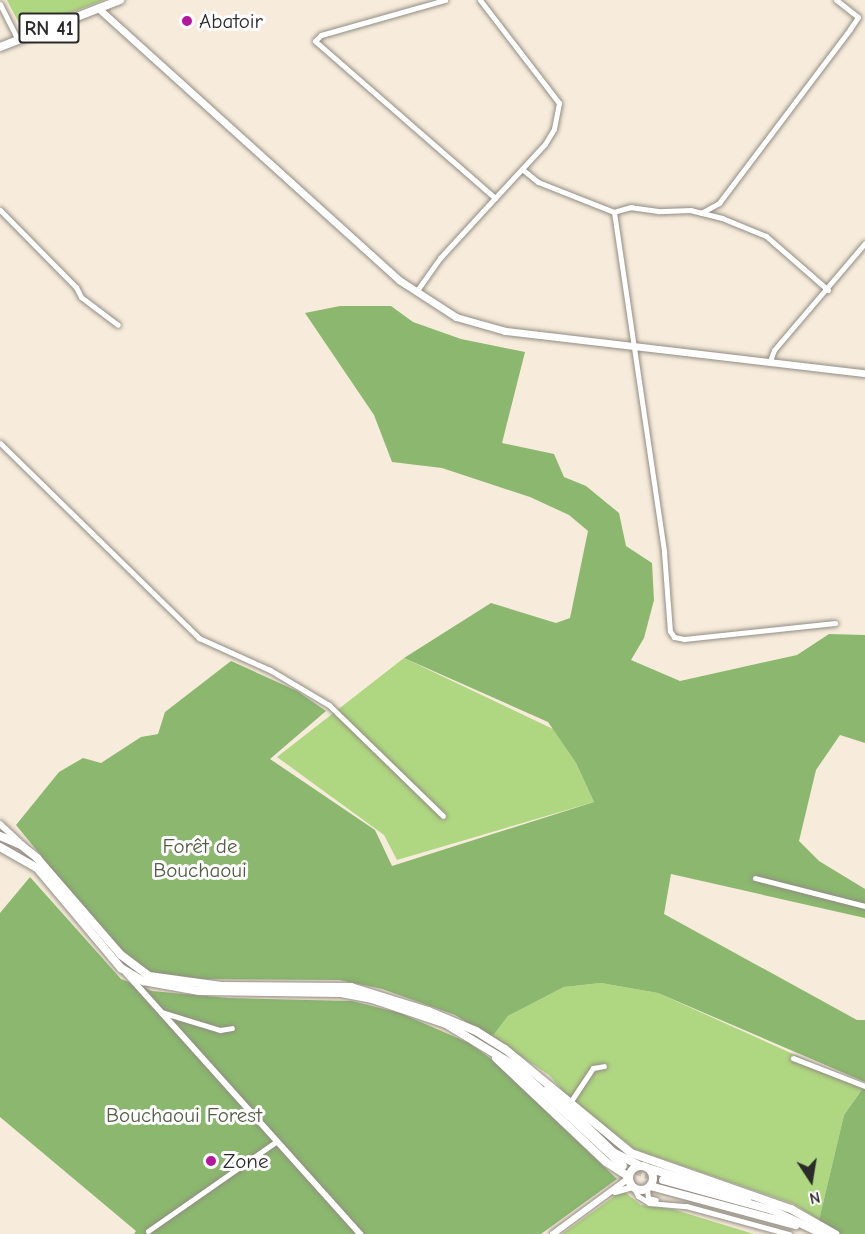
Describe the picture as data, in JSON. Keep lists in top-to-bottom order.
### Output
{
  "streets": {
    "main road": ["RN 41"]
  },
  "parks": ["Forêt de Bouchaoui", "Bouchaoui Forest"],
  "places": ["Abatoir", "Zone"],
  "north": "bottom"
}
